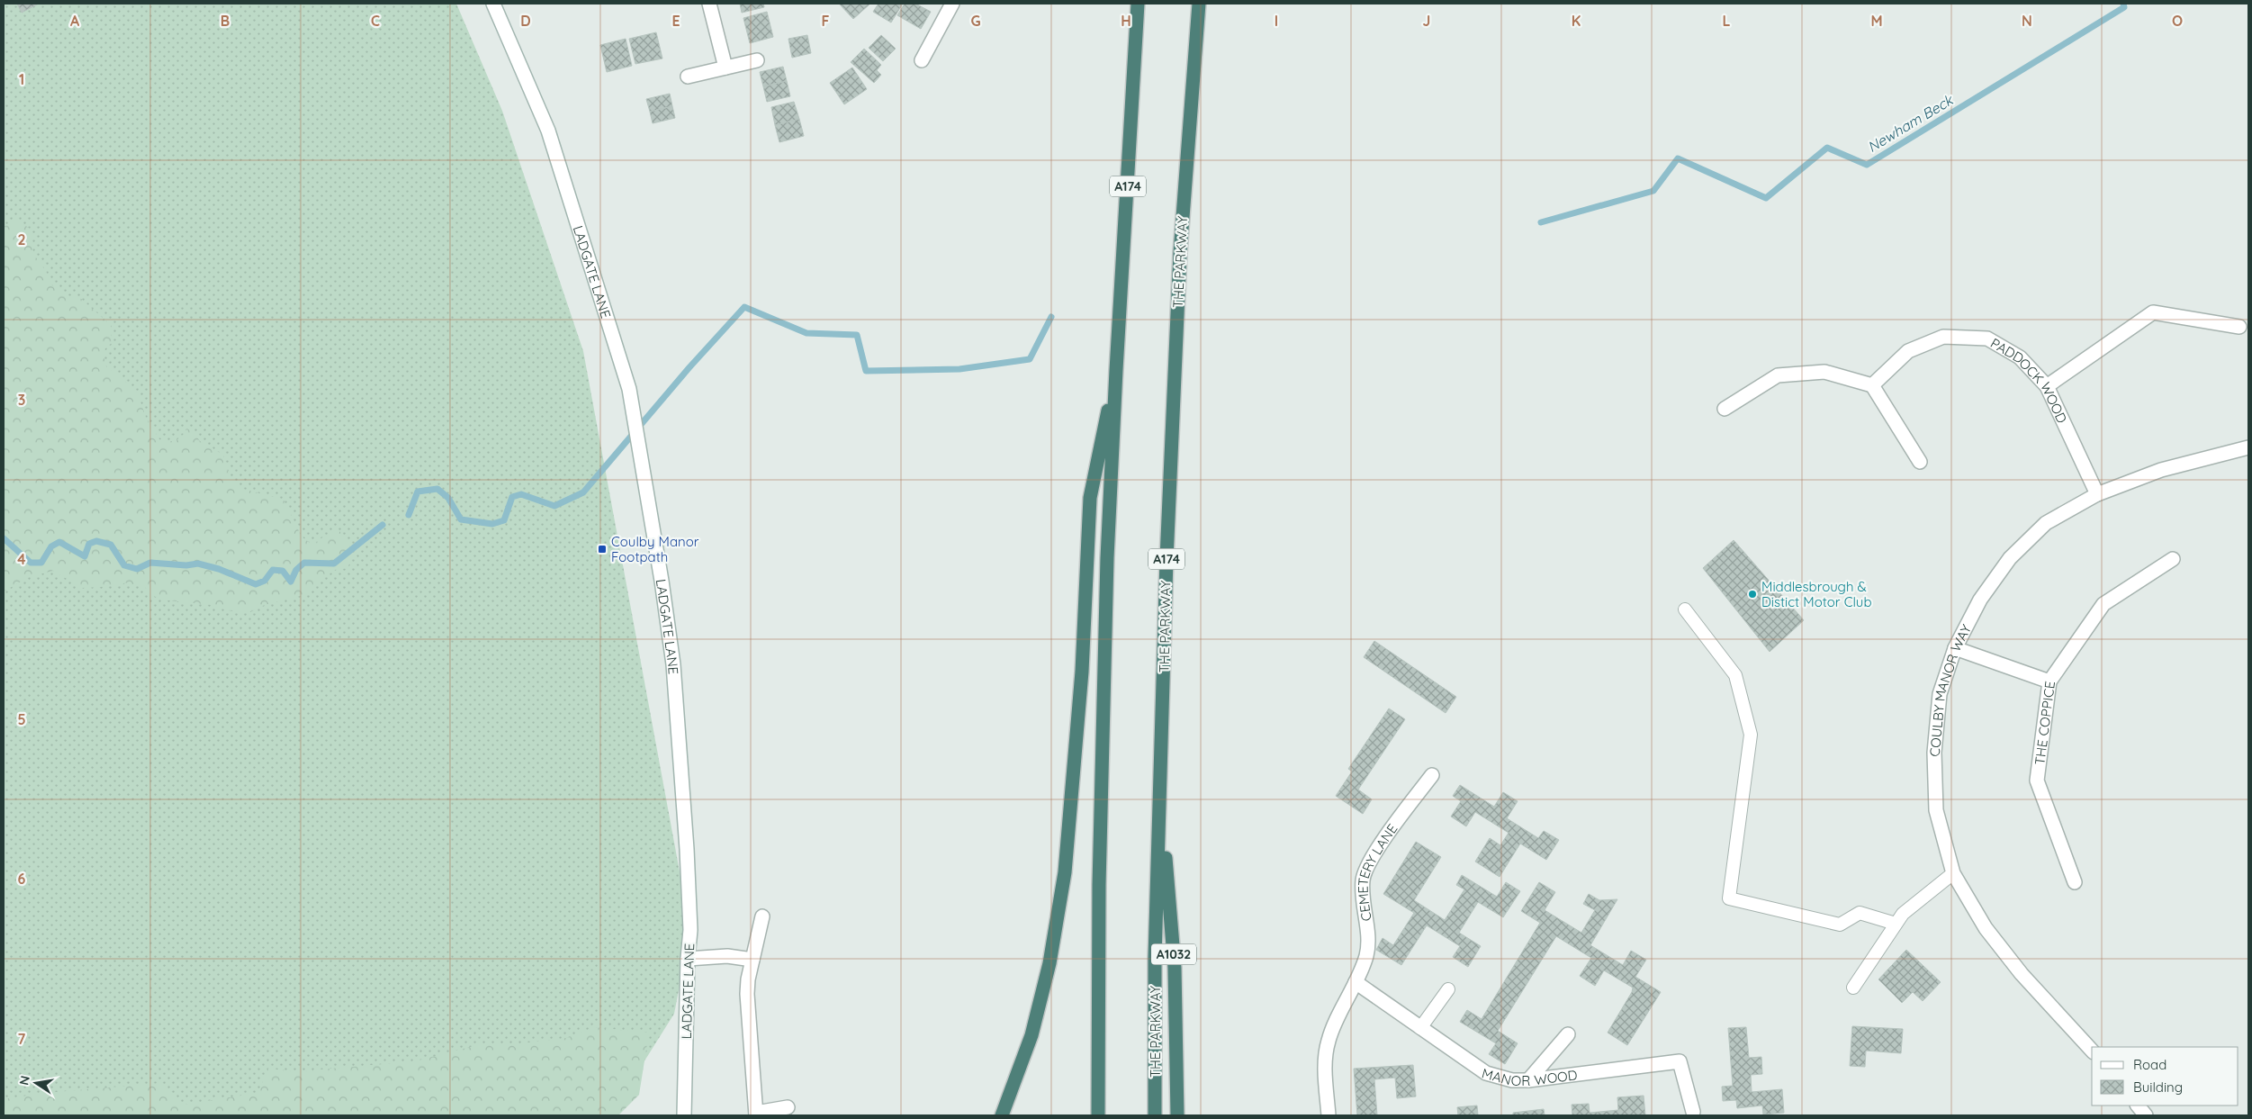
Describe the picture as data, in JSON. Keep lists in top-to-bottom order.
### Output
{
  "streets": {
    "highway": ["A174", "THE PARKWAY", "A1032"],
    "street": [
      "LADGATE LANE",
      "PADDOCK WOOD",
      "COULBY MANOR WAY",
      "THE COPPICE",
      "CEMETERY LANE",
      "MANOR WOOD"
    ]
  },
  "crossings": [
    ["THE PARKWAY", "A1032"],
    ["PADDOCK WOOD", "COULBY MANOR WAY"],
    ["CEMETERY LANE", "MANOR WOOD"]
  ],
  "water": ["Newham Beck"],
  "places": {
    "transit": ["Coulby Manor Footpath"],
    "other": ["Middlesbrough & Distict Motor Club"]
  },
  "legend": ["Road", "Building"],
  "north": "left",
  "grid": {
    "columns": [
      "A",
      "B",
      "C",
      "D",
      "E",
      "F",
      "G",
      "H",
      "I",
      "J",
      "K",
      "L",
      "M",
      "N",
      "O"
    ],
    "rows": [
      "1",
      "2",
      "3",
      "4",
      "5",
      "6",
      "7"
    ]
  }
}
